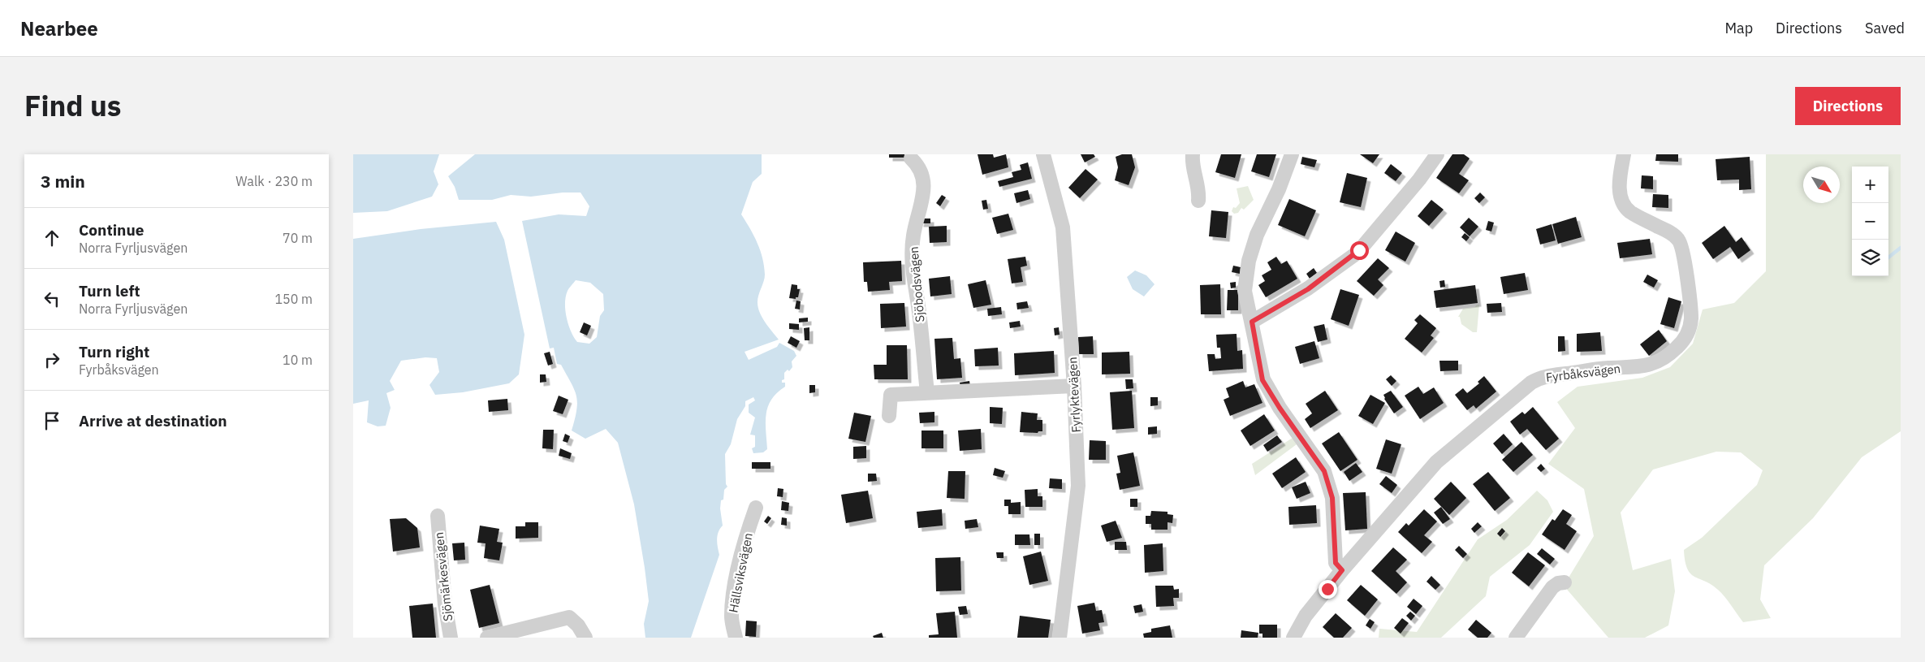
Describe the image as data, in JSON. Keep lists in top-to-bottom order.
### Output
{
  "streets": {
    "street": [
      "Sjöbodsvägen",
      "Fyrbåksvägen",
      "Fyrlyktevägen",
      "Hällsviksvägen",
      "Sjömärkesvägen"
    ]
  },
  "north": "bottom right",
  "page": {
    "header": "Nearbee",
    "nav": ["Map", "Directions", "Saved"],
    "title": "Find us",
    "buttons": "Directions",
    "heading": ["3 min", "Walk · 230 m"],
    "map_buttons": ["+", "−"],
    "list": [
      ["Continue", "Norra Fyrljusvägen", "70 m"],
      ["Turn left", "Norra Fyrljusvägen", "150 m"],
      ["Turn right", "Fyrbåksvägen", "10 m"],
      "Arrive at destination"
    ]
  }
}
